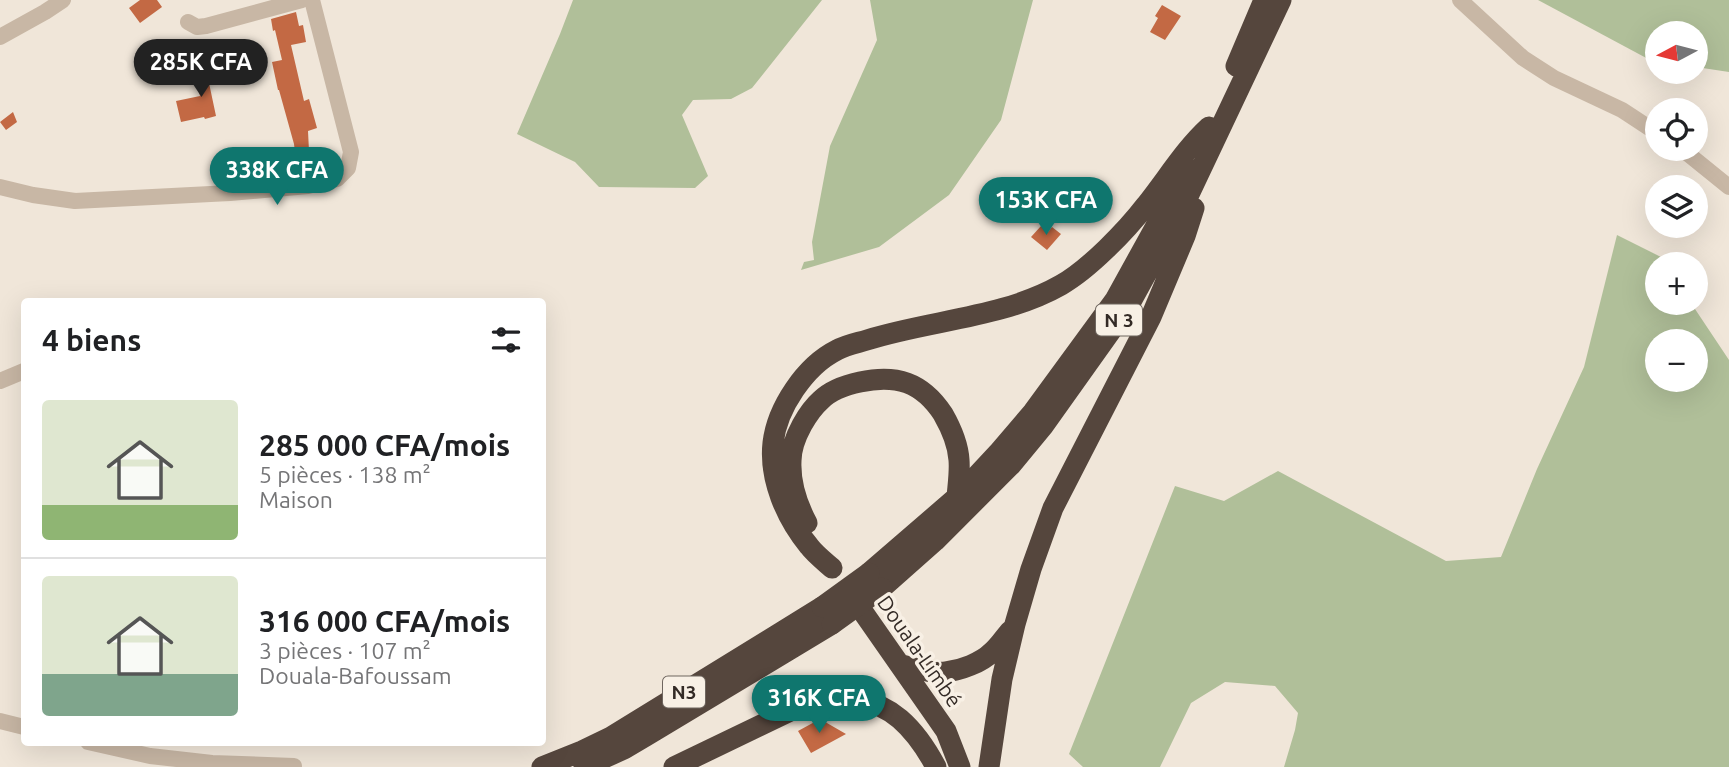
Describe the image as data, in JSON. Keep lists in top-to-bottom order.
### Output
{
  "streets": {
    "highway": ["N 3", "Douala-Limbé", "N3"]
  },
  "crossings": [
    ["N 3", "N3"]
  ],
  "north": "left",
  "page": {
    "map_buttons": ["+", "−"],
    "price": [
      "285K CFA",
      "338K CFA",
      "153K CFA",
      "316K CFA"
    ],
    "heading": "4 biens",
    "list": [
      {
        "name": "285 000 CFA/mois",
        "note": "5 pièces · 138 m² · Maison"
      },
      {
        "name": "316 000 CFA/mois",
        "note": "3 pièces · 107 m² · Douala-Bafoussam"
      }
    ]
  }
}
